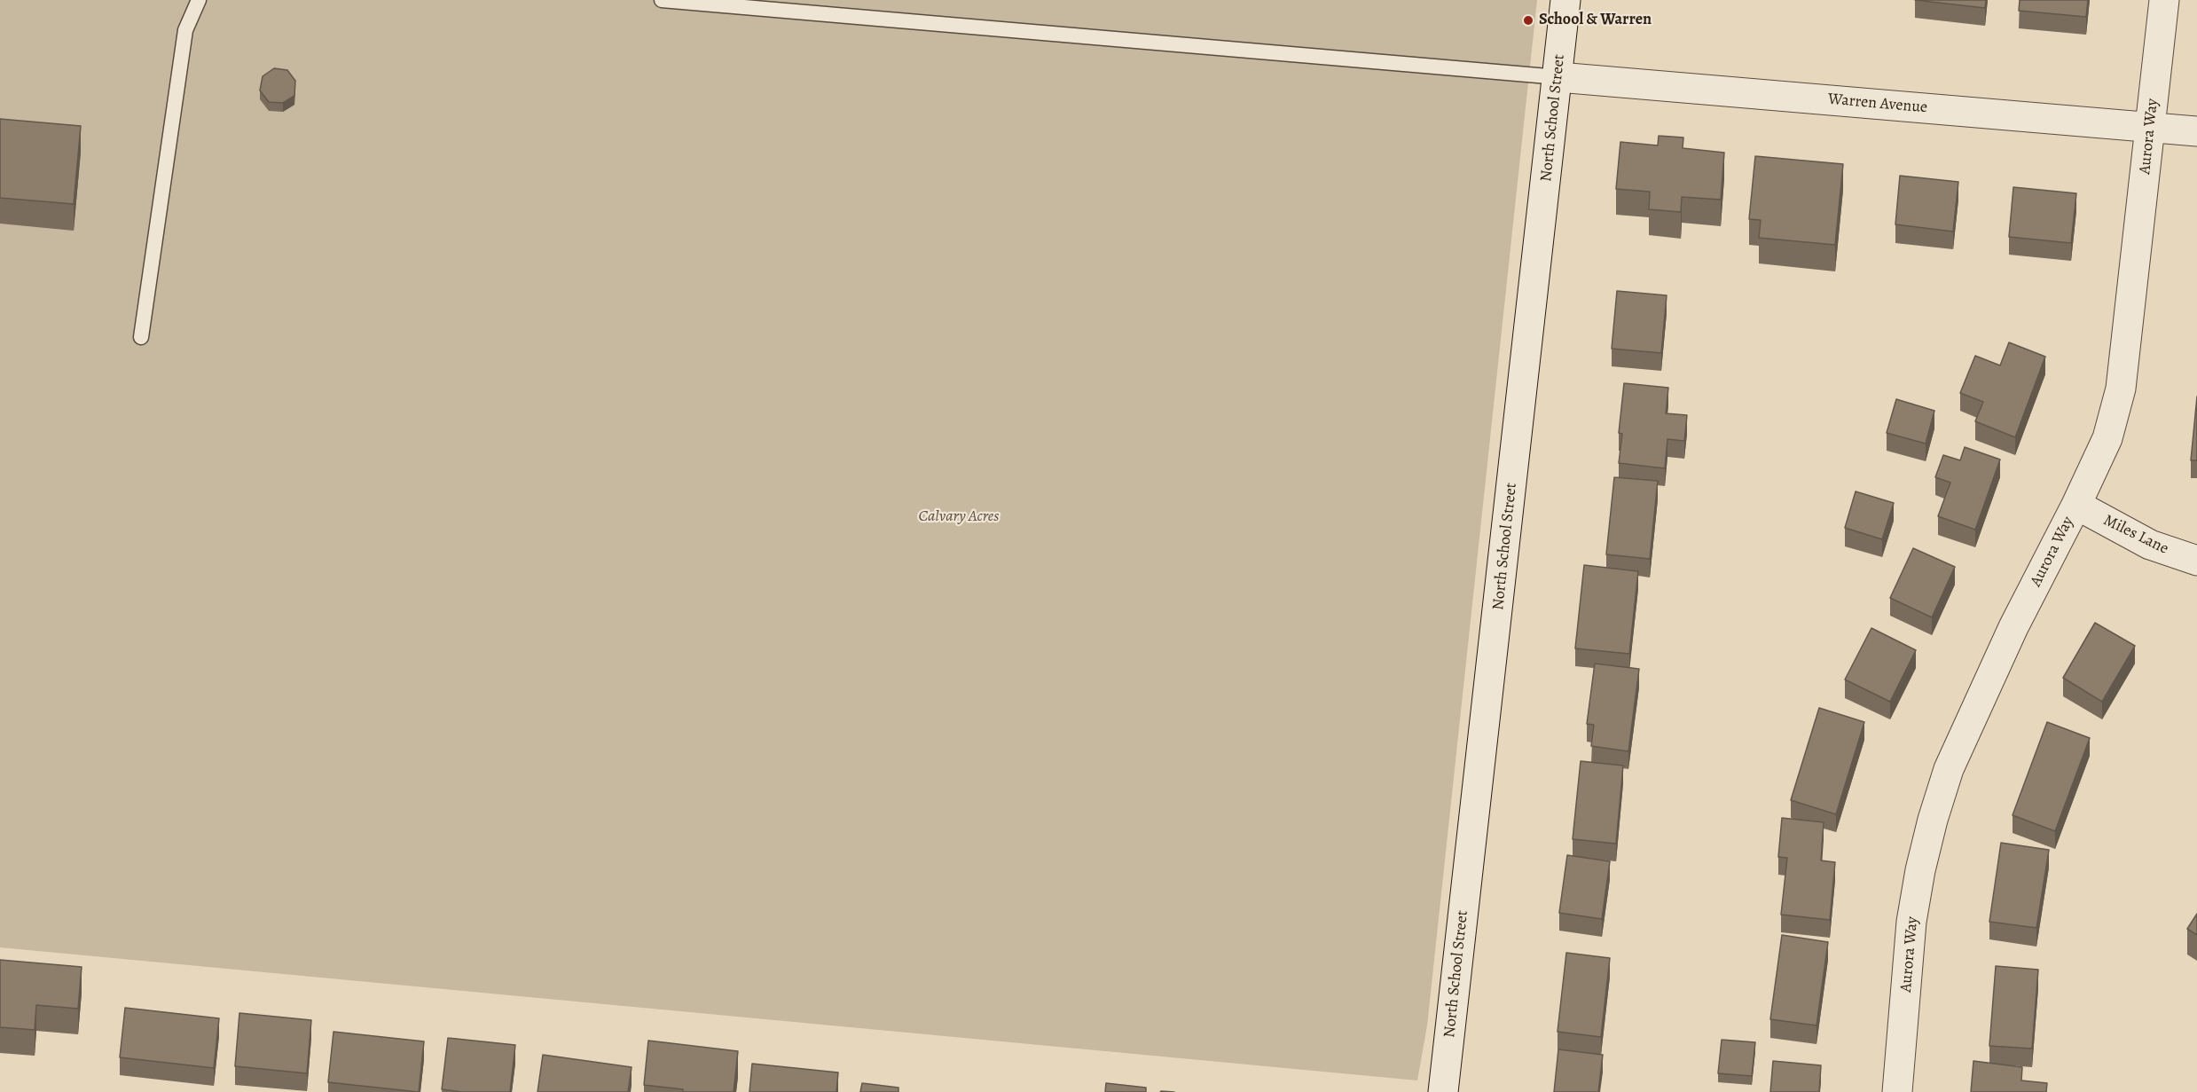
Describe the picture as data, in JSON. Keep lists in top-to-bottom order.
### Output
{
  "streets": {
    "street": [
      "Warren Avenue",
      "North School Street",
      "Aurora Way",
      "Miles Lane"
    ]
  },
  "crossings": [
    ["Warren Avenue", "North School Street"],
    ["Warren Avenue", "Aurora Way"],
    ["Aurora Way", "Miles Lane"]
  ],
  "parks": ["Calvary Acres"],
  "places": ["School & Warren"]
}
